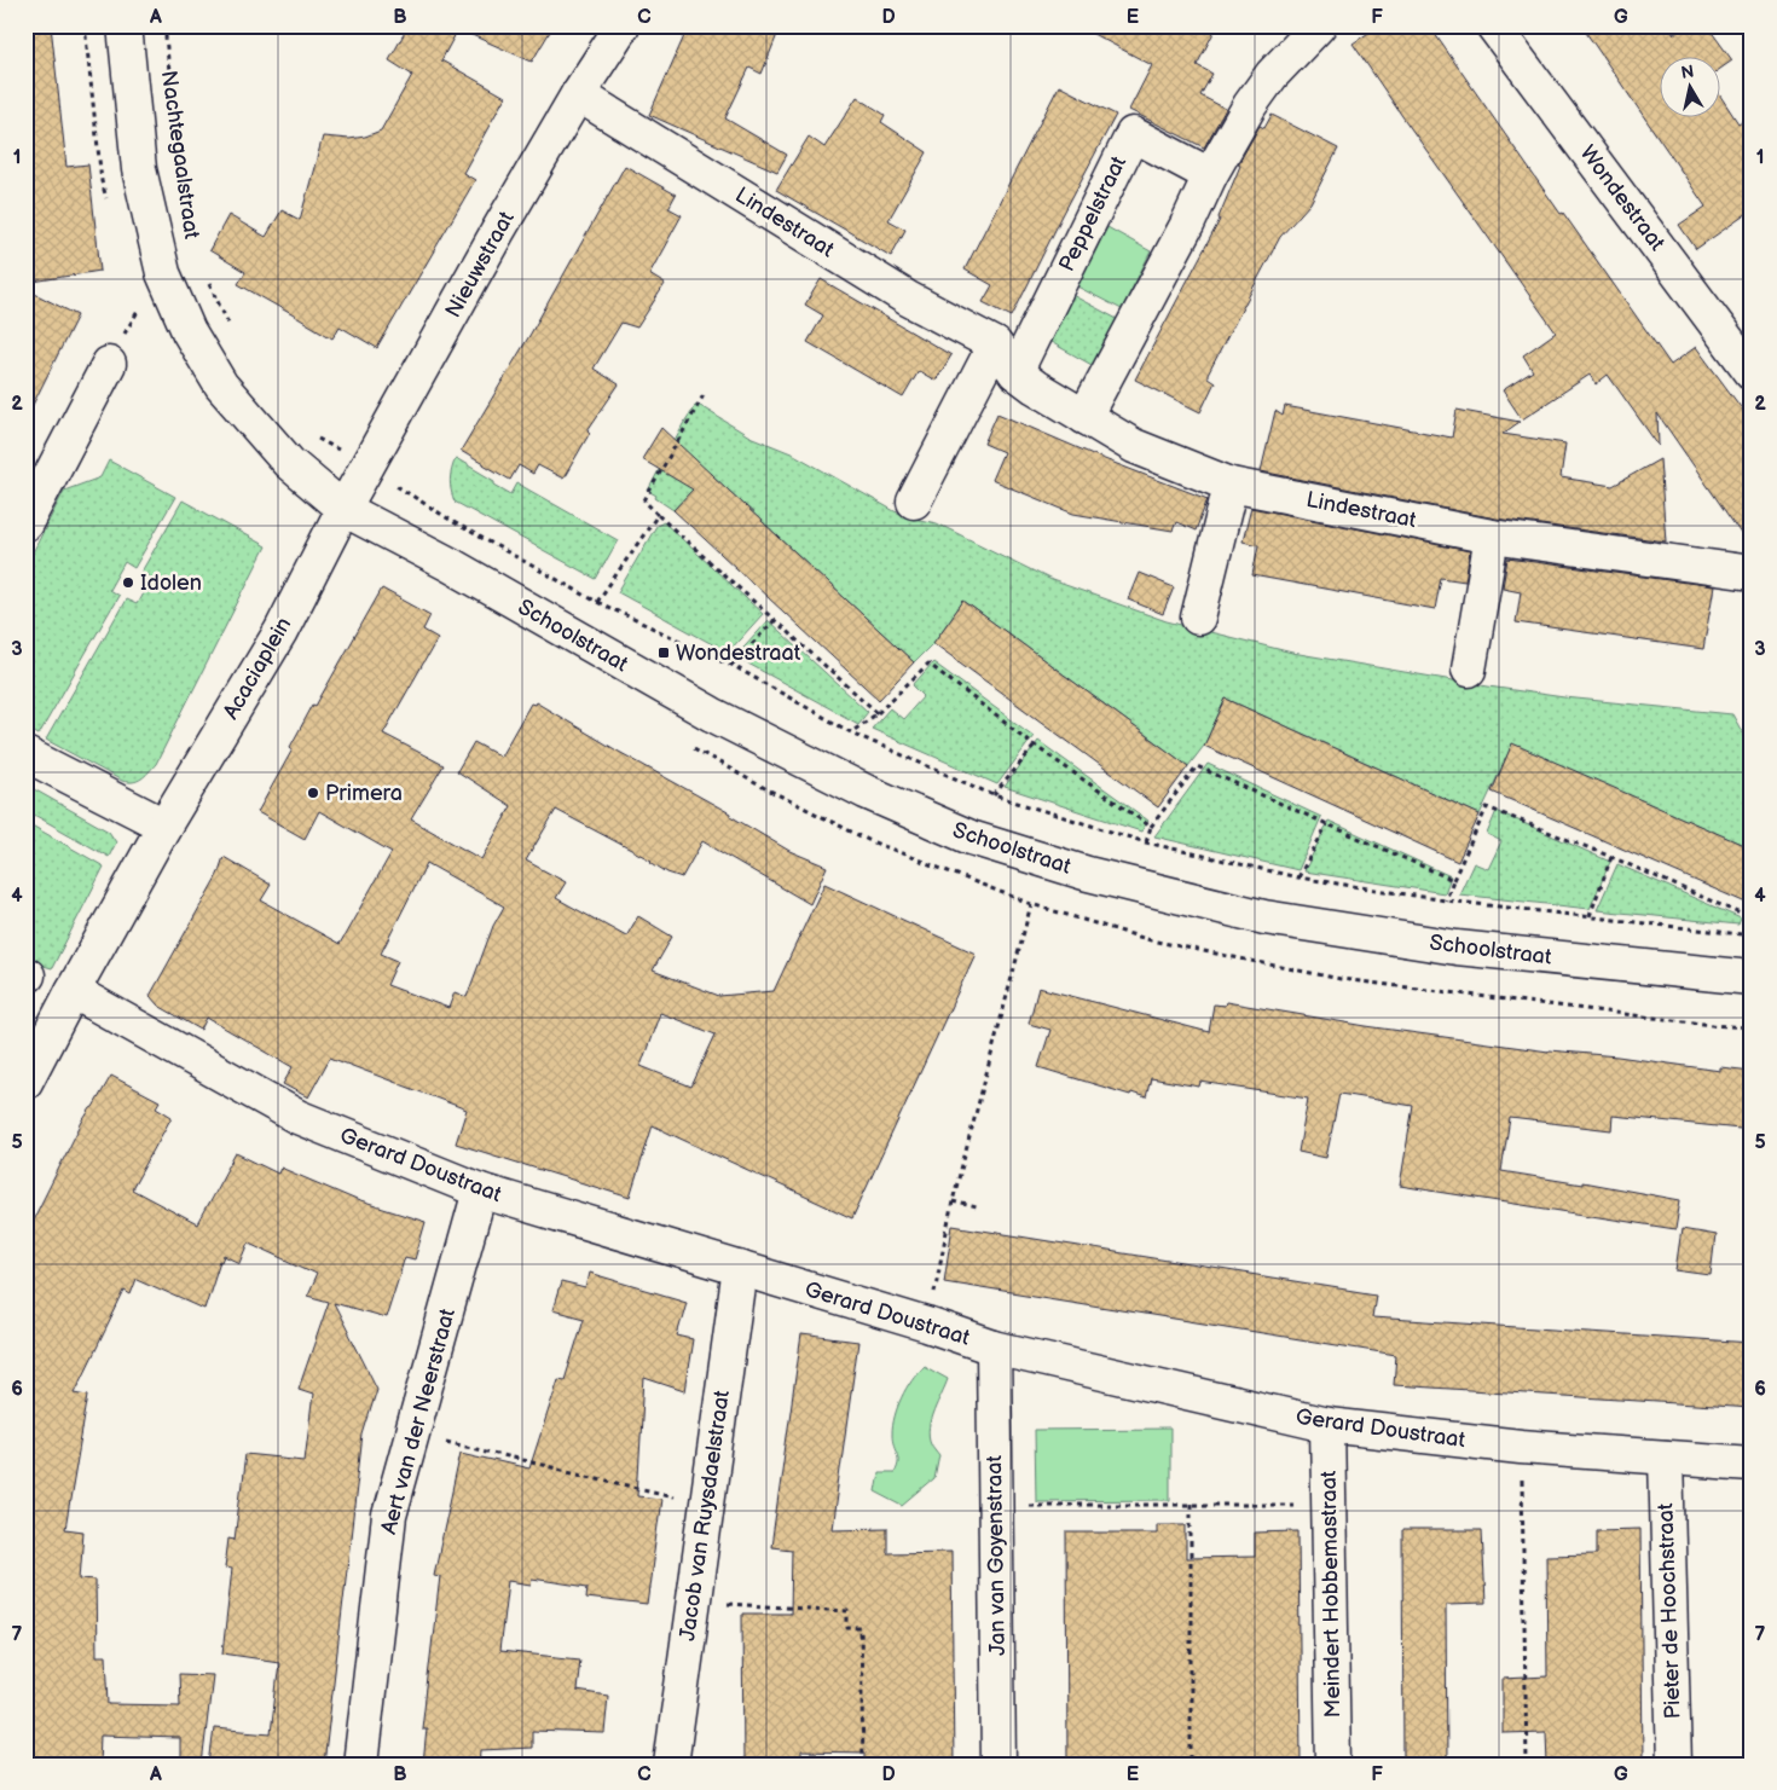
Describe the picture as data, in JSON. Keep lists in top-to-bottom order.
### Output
{
  "streets": {
    "street": [
      "Nachtegaalstraat",
      "Wondestraat",
      "Peppelstraat",
      "Lindestraat",
      "Nieuwstraat",
      "Schoolstraat",
      "Acaciaplein",
      "Gerard Doustraat",
      "Aert van der Neerstraat",
      "Jacob van Ruysdaelstraat",
      "Jan van Goyenstraat",
      "Meindert Hobbemastraat",
      "Pieter de Hoochstraat"
    ]
  },
  "crossings": [
    ["Nachtegaalstraat", "Nieuwstraat"],
    ["Nachtegaalstraat", "Schoolstraat"],
    ["Nachtegaalstraat", "Acaciaplein"],
    ["Peppelstraat", "Lindestraat"],
    ["Lindestraat", "Nieuwstraat"],
    ["Nieuwstraat", "Schoolstraat"],
    ["Nieuwstraat", "Acaciaplein"],
    ["Schoolstraat", "Acaciaplein"],
    ["Acaciaplein", "Gerard Doustraat"],
    ["Gerard Doustraat", "Aert van der Neerstraat"],
    ["Gerard Doustraat", "Jacob van Ruysdaelstraat"],
    ["Gerard Doustraat", "Jan van Goyenstraat"],
    ["Gerard Doustraat", "Meindert Hobbemastraat"],
    ["Gerard Doustraat", "Pieter de Hoochstraat"]
  ],
  "places": {
    "other": ["Idolen", "Primera"],
    "transit": ["Wondestraat"]
  },
  "north": "top",
  "grid": {
    "columns": [
      "A",
      "B",
      "C",
      "D",
      "E",
      "F",
      "G"
    ],
    "rows": [
      "1",
      "2",
      "3",
      "4",
      "5",
      "6",
      "7"
    ]
  }
}
